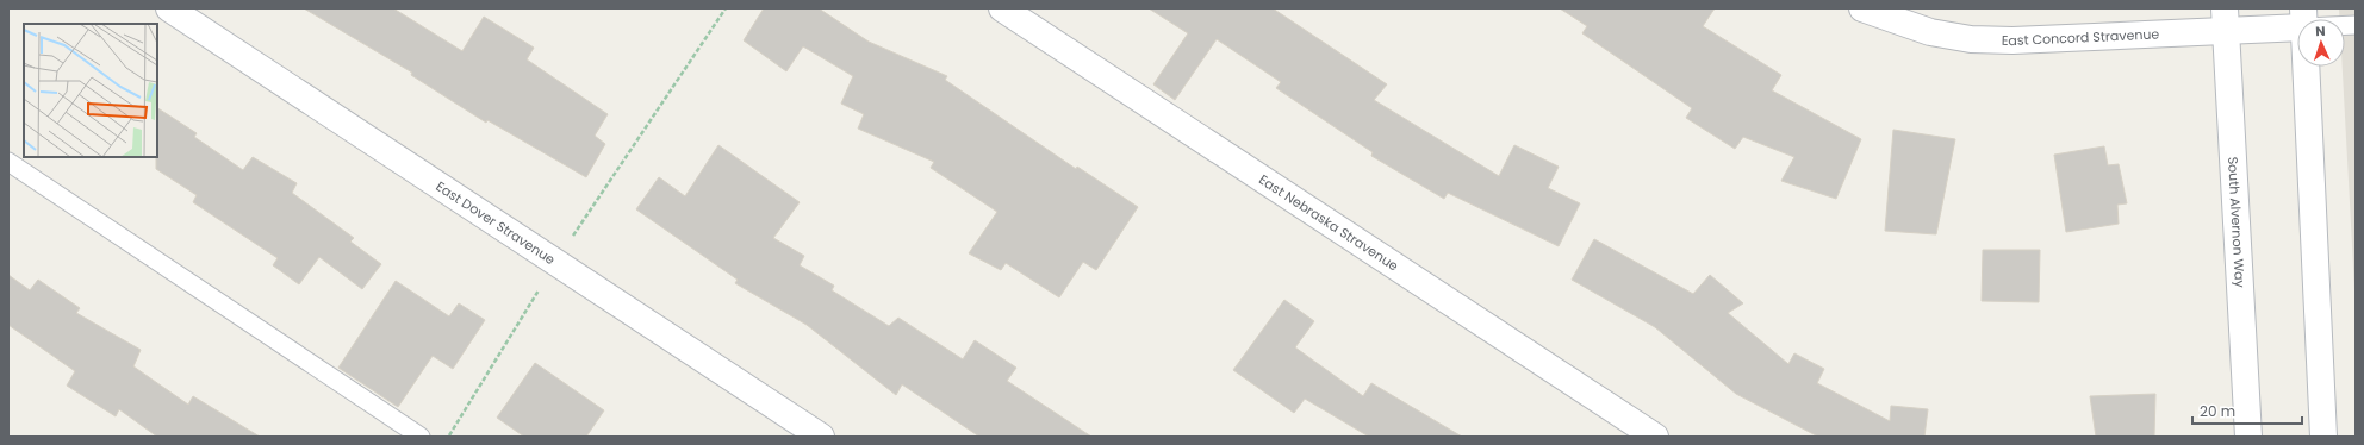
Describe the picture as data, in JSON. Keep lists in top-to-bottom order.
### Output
{
  "streets": {
    "street": [
      "East Concord Stravenue",
      "East Dover Stravenue",
      "East Nebraska Stravenue",
      "South Alvernon Way"
    ]
  },
  "crossings": [
    ["East Concord Stravenue", "South Alvernon Way"]
  ],
  "scale_bar": "20 m",
  "north": "top"
}
